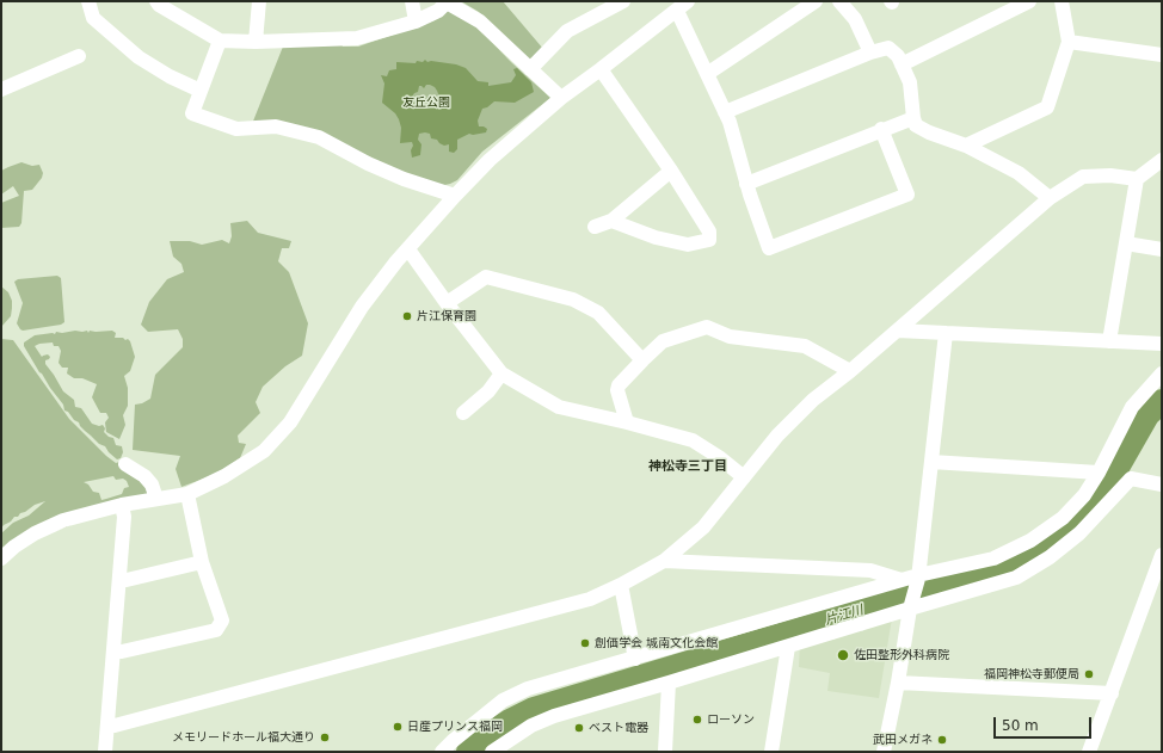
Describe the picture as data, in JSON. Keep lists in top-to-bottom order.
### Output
{
  "districts": ["神松寺三丁目"],
  "water": ["片江川"],
  "parks": ["友丘公園"],
  "places": [
    "片江保育園",
    "創価学会 城南文化会館",
    "佐田整形外科病院",
    "福岡神松寺郵便局",
    "ローソン",
    "日産プリンス福岡",
    "ベスト電器",
    "メモリードホール福大通り",
    "武田メガネ"
  ],
  "scale_bar": "50 m"
}
